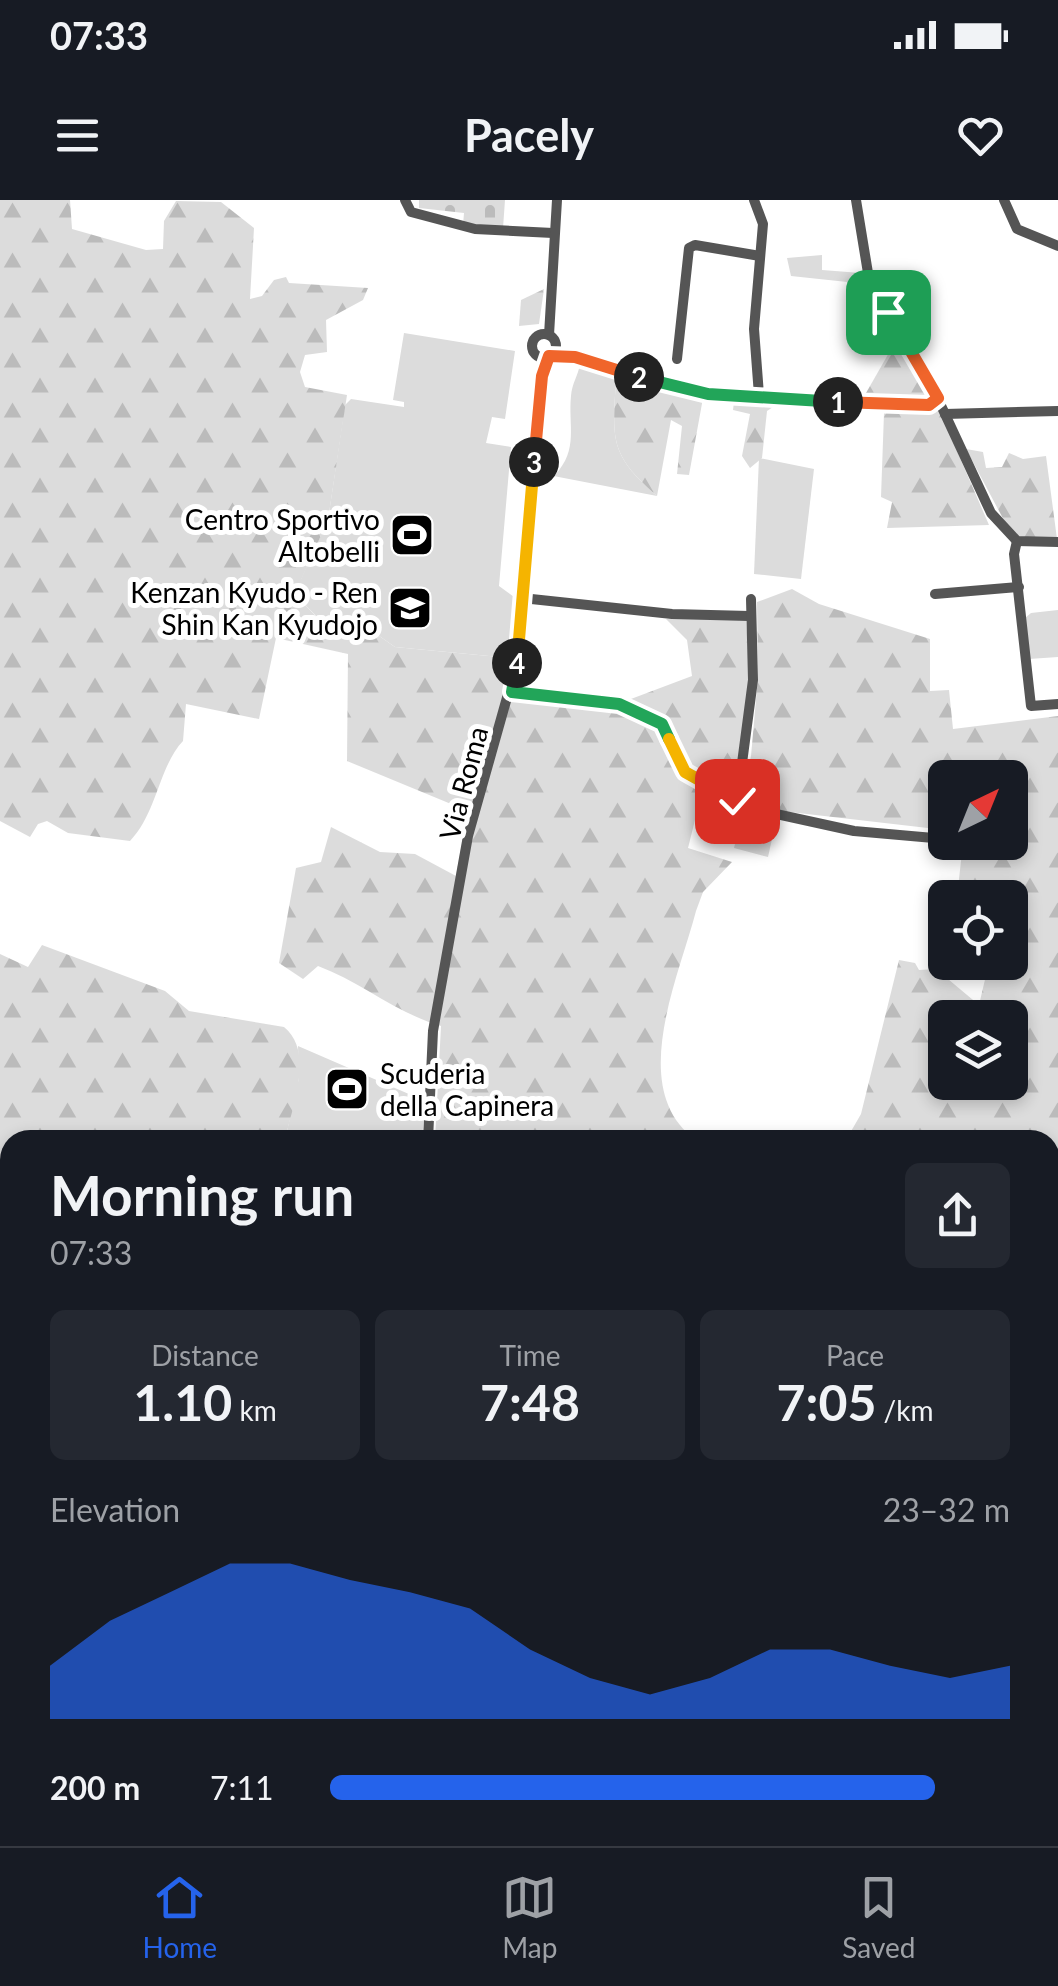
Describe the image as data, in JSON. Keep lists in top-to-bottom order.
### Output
{
  "streets": {
    "street": ["Via Roma"]
  },
  "places": {
    "sports": ["Centro Sportivo Altobelli", "Scuderia della Capinera"],
    "school or university": ["Kenzan Kyudo - Ren Shin Kan Kyudojo"]
  },
  "north": "top right",
  "page": {
    "status": "07:33",
    "header": "Pacely",
    "pins": [
      "2",
      "1",
      "3",
      "4"
    ],
    "heading": ["Morning run", "07:33"],
    "stats": [
      ["Distance", "1.10 km"],
      ["Time", "7:48"],
      ["Pace", "7:05 /km"]
    ],
    "chart": ["Elevation", "23–32 m"],
    "list": [
      {
        "name": "200 m",
        "note": "7:11"
      }
    ],
    "tabs": ["Home", "Map", "Saved"]
  }
}
